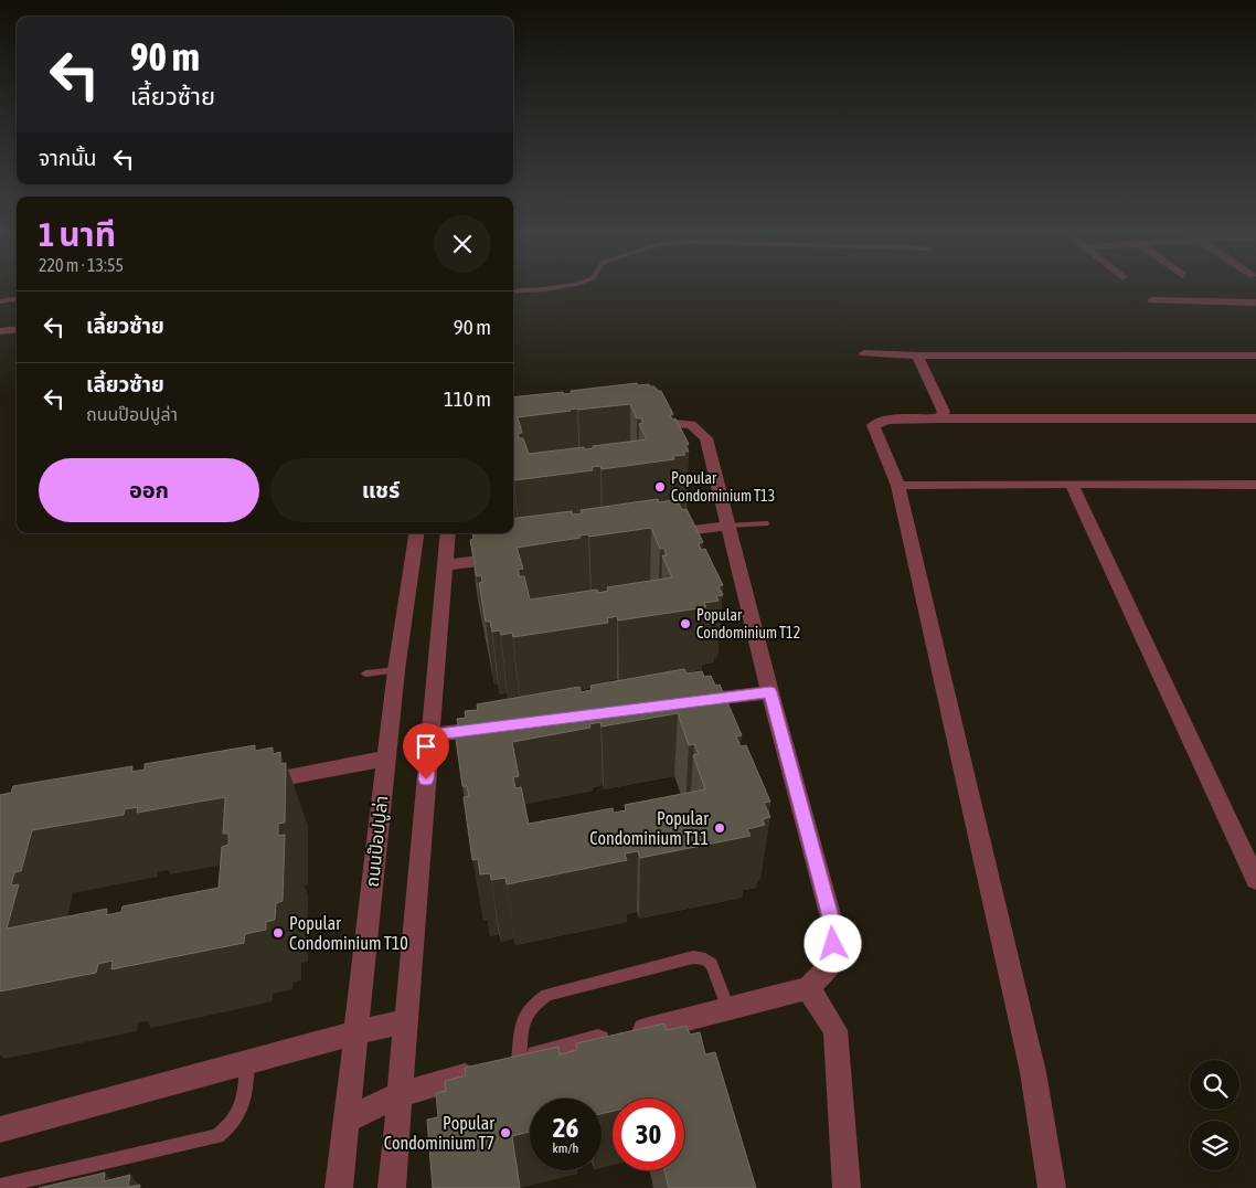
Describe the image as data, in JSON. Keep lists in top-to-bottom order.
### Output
{
  "streets": {
    "street": ["ถนนป๊อปปูล่า"]
  },
  "places": [
    "Popular Condominium T13",
    "Popular Condominium T12",
    "Popular Condominium T11",
    "Popular Condominium T10",
    "Popular Condominium T7"
  ],
  "page": {
    "turn": ["90 m", "เลี้ยวซ้าย"],
    "then": "จากนั้น",
    "heading": ["1 นาที", "220 m · 13:55"],
    "list": [
      {
        "name": "เลี้ยวซ้าย",
        "value": "90 m"
      },
      {
        "name": "เลี้ยวซ้าย",
        "note": "ถนนป๊อปปูล่า",
        "value": "110 m"
      }
    ],
    "buttons": ["ออก", "แชร์"],
    "speed": "26 km/h",
    "limit": "30"
  }
}
